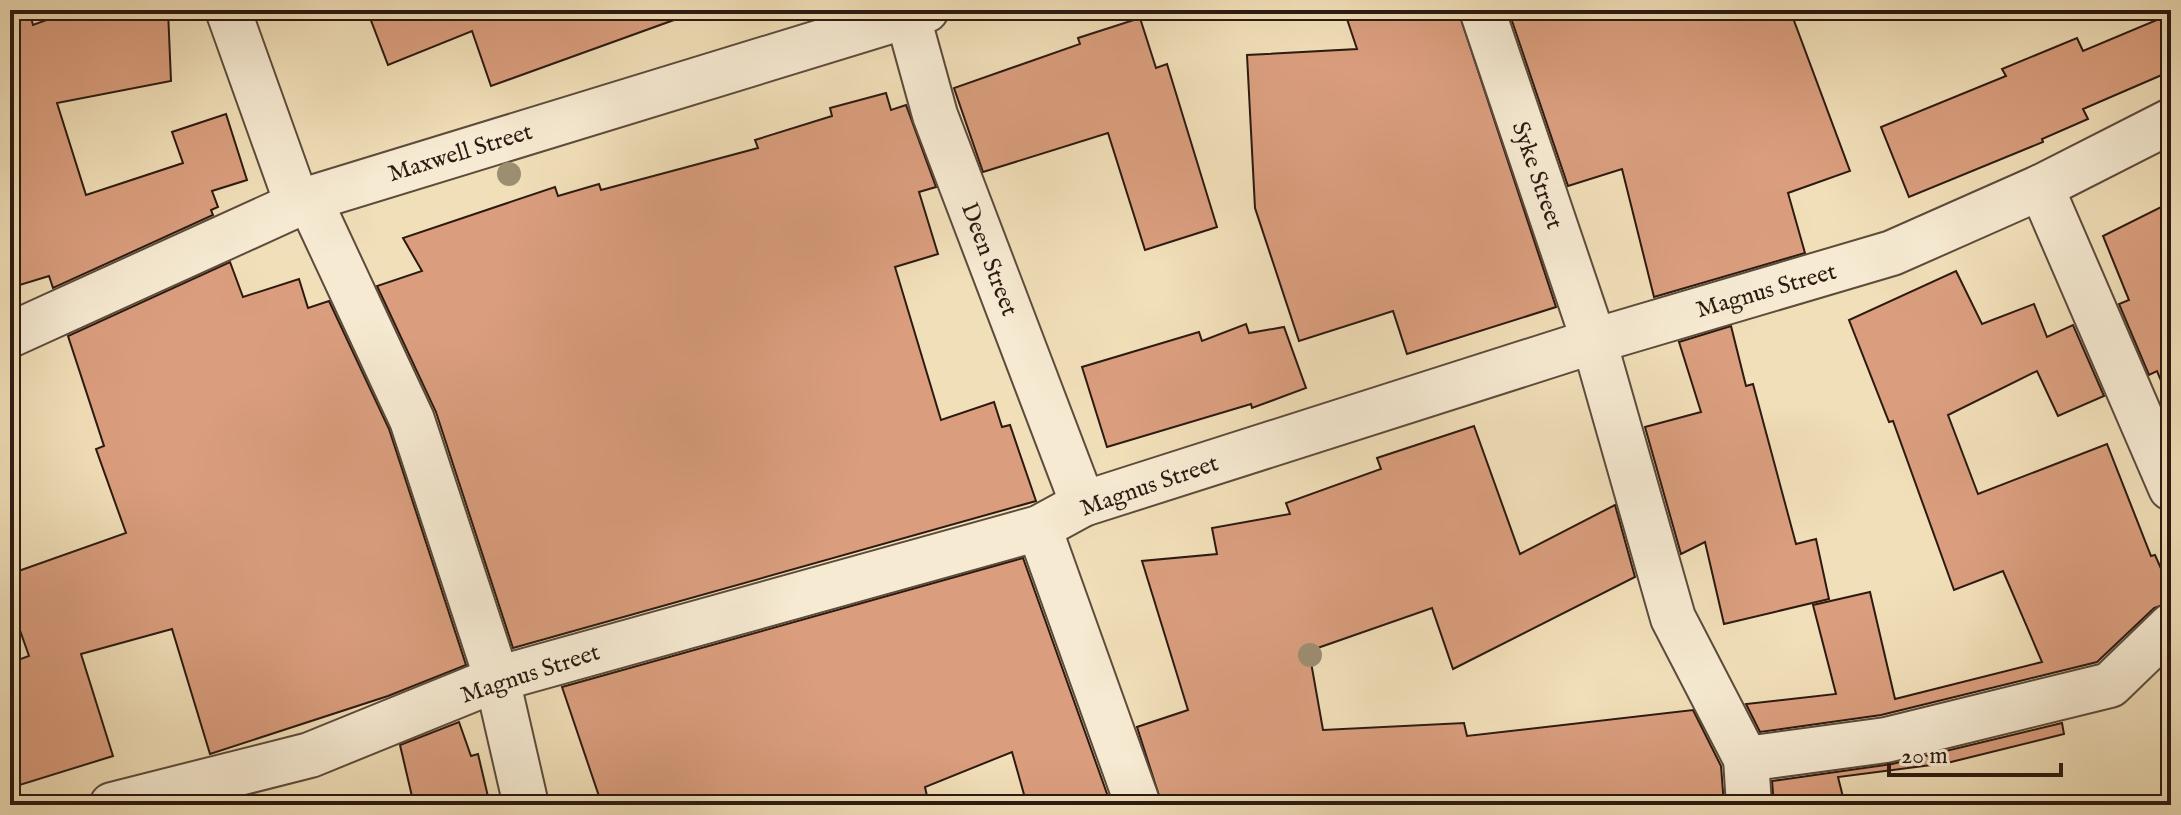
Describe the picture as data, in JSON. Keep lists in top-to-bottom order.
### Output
{
  "streets": {
    "street": [
      "Maxwell Street",
      "Syke Street",
      "Deen Street",
      "Magnus Street"
    ]
  },
  "crossings": [
    ["Maxwell Street", "Deen Street"],
    ["Syke Street", "Magnus Street"],
    ["Deen Street", "Magnus Street"]
  ],
  "scale_bar": "20 m"
}
